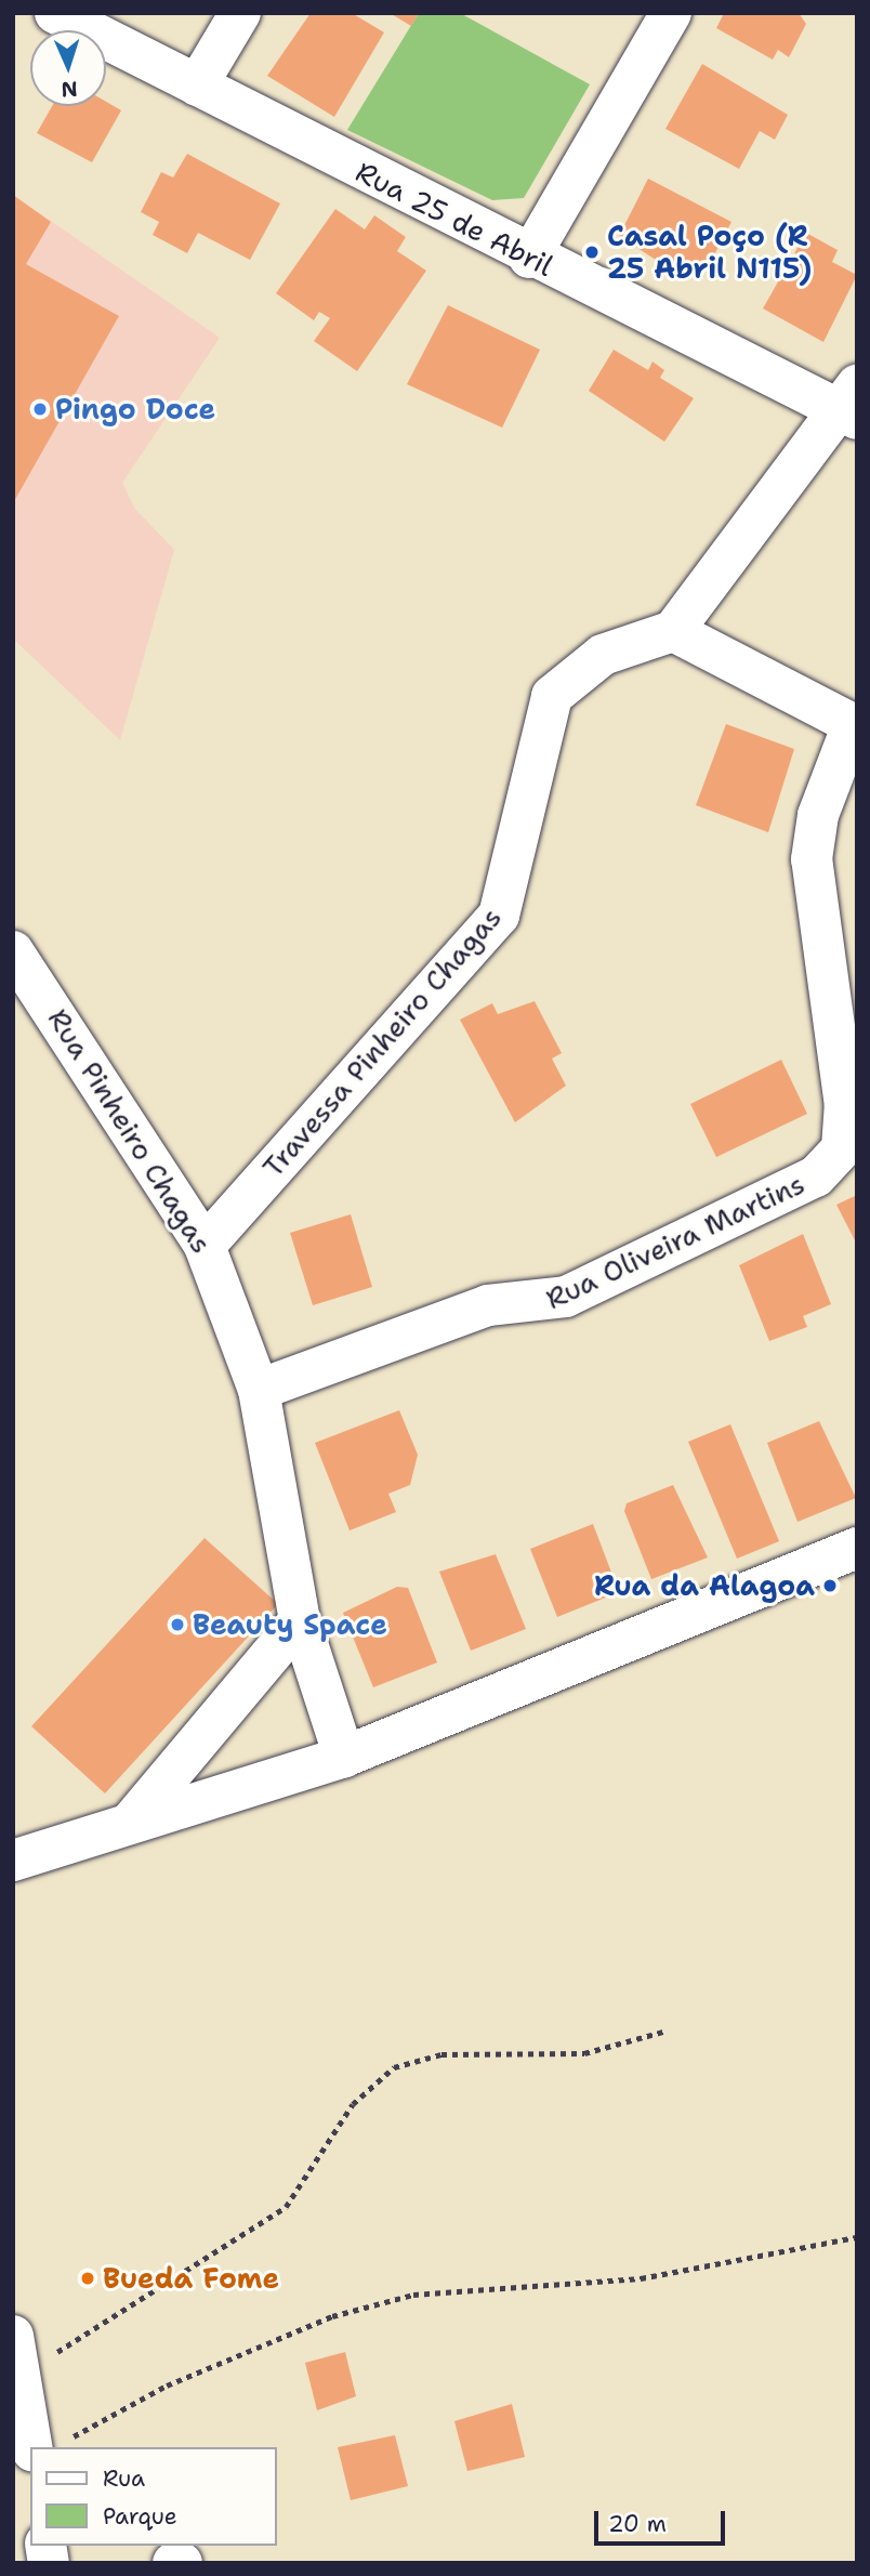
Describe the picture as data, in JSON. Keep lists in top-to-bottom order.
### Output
{
  "streets": {
    "street": [
      "Rua 25 de Abril",
      "Travessa Pinheiro Chagas",
      "Rua Pinheiro Chagas",
      "Rua Oliveira Martins"
    ]
  },
  "crossings": [
    ["Travessa Pinheiro Chagas", "Rua Pinheiro Chagas"],
    ["Rua Pinheiro Chagas", "Rua Oliveira Martins"]
  ],
  "places": [
    "Casal Poço (R 25 Abril N115)",
    "Pingo Doce",
    "Rua da Alagoa",
    "Beauty Space",
    "Bueda Fome"
  ],
  "legend": ["Rua", "Parque"],
  "scale_bar": "20 m",
  "north": "bottom"
}
